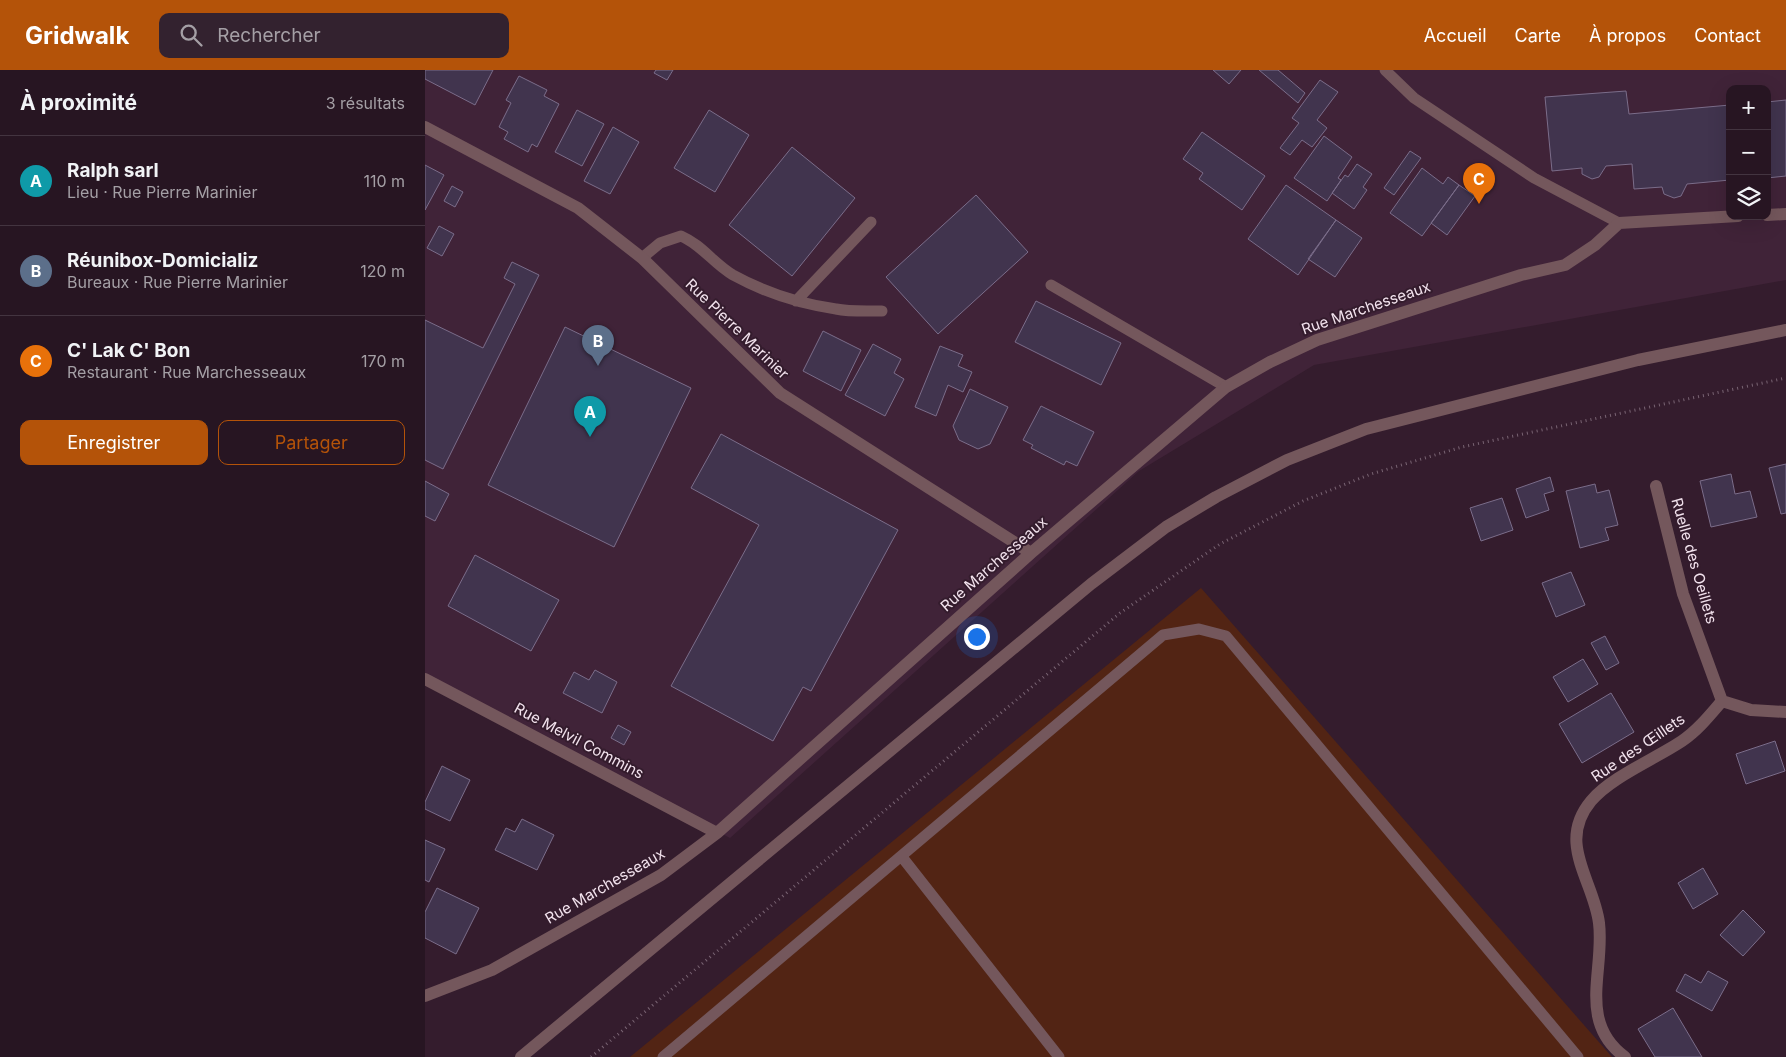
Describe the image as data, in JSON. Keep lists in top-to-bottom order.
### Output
{
  "streets": {
    "street": [
      "Rue Marchesseaux",
      "Rue Pierre Marinier",
      "Ruelle des Oeillets",
      "Rue Melvil Commins",
      "Rue des Œillets"
    ]
  },
  "crossings": [
    ["Rue Marchesseaux", "Rue Pierre Marinier"],
    ["Rue Marchesseaux", "Rue Melvil Commins"],
    ["Ruelle des Oeillets", "Rue des Œillets"]
  ],
  "page": {
    "header": "Gridwalk",
    "search": "Rechercher",
    "nav": [
      "Accueil",
      "Carte",
      "À propos",
      "Contact"
    ],
    "heading": ["À proximité", "3 résultats"],
    "map_buttons": ["+", "−"],
    "list": [
      {
        "mark": "A",
        "name": "Ralph sarl",
        "note": "Lieu · Rue Pierre Marinier",
        "value": "110 m"
      },
      {
        "mark": "B",
        "name": "Réunibox-Domicializ",
        "note": "Bureaux · Rue Pierre Marinier",
        "value": "120 m"
      },
      {
        "mark": "C",
        "name": "C' Lak C' Bon",
        "note": "Restaurant · Rue Marchesseaux",
        "value": "170 m"
      }
    ],
    "pins": ["C", "B", "A"],
    "buttons": ["Enregistrer", "Partager"]
  }
}
